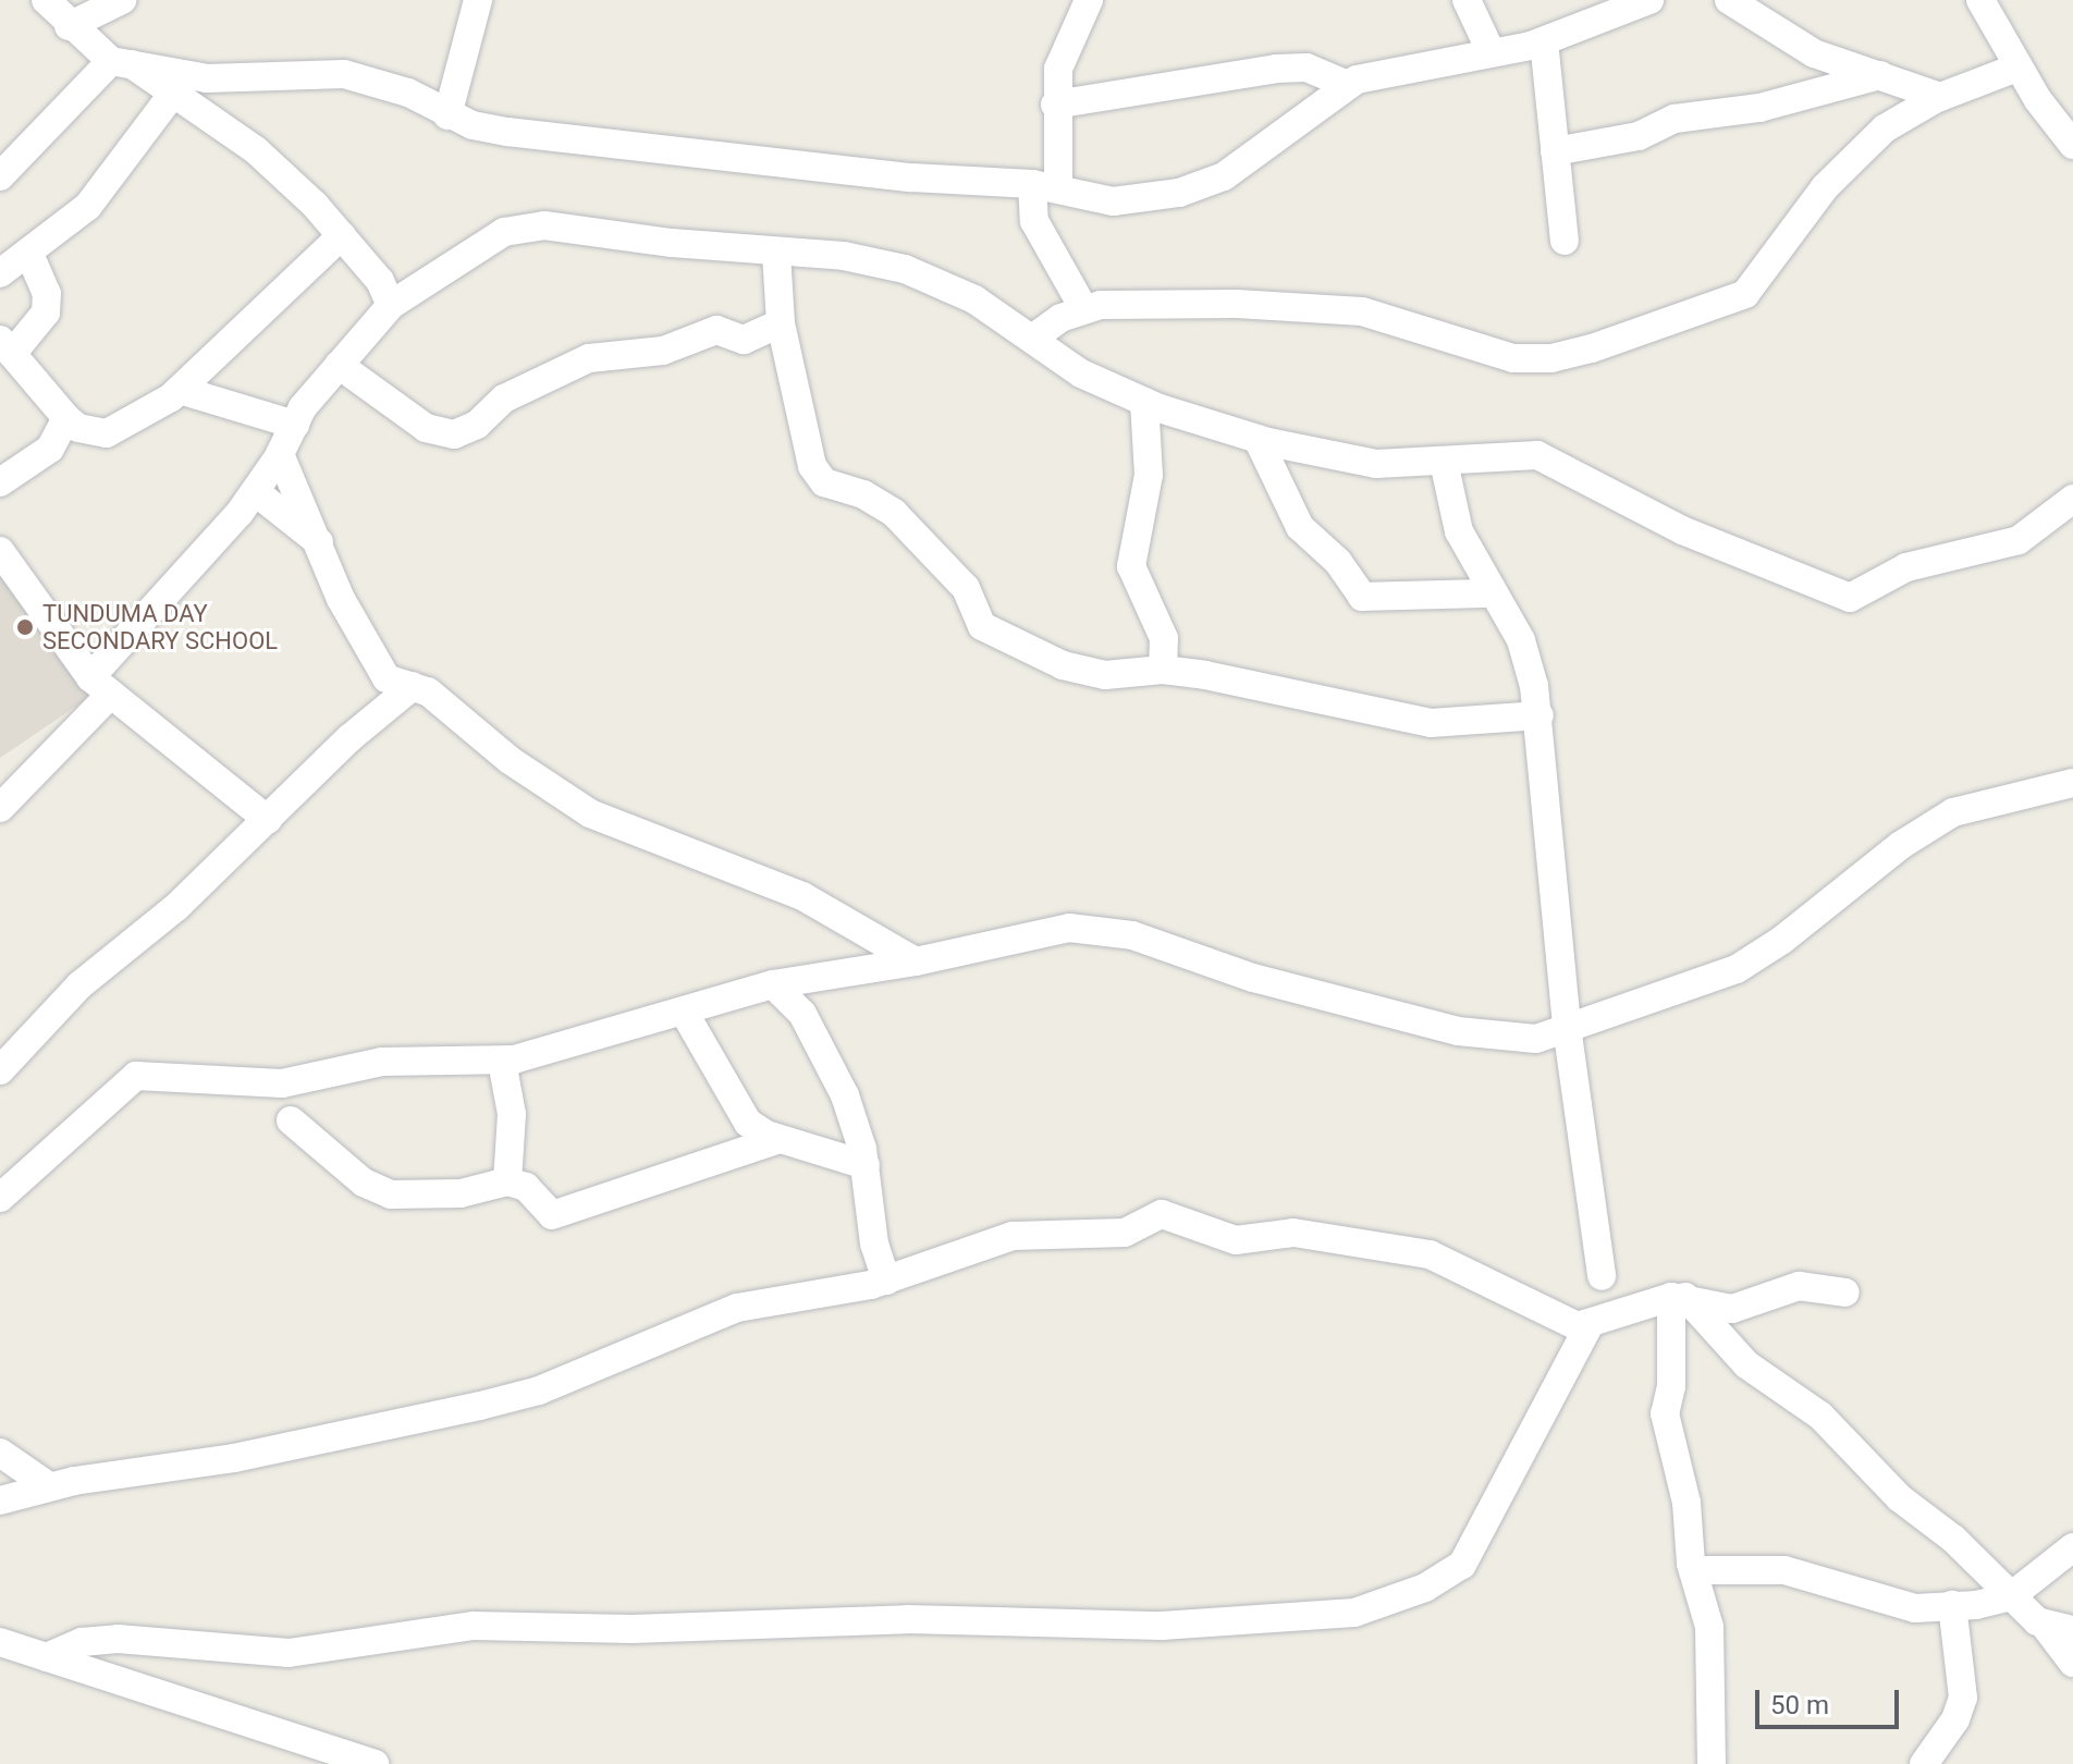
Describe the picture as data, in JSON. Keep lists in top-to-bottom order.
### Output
{
  "places": ["TUNDUMA DAY SECONDARY SCHOOL"],
  "scale_bar": "50 m"
}
